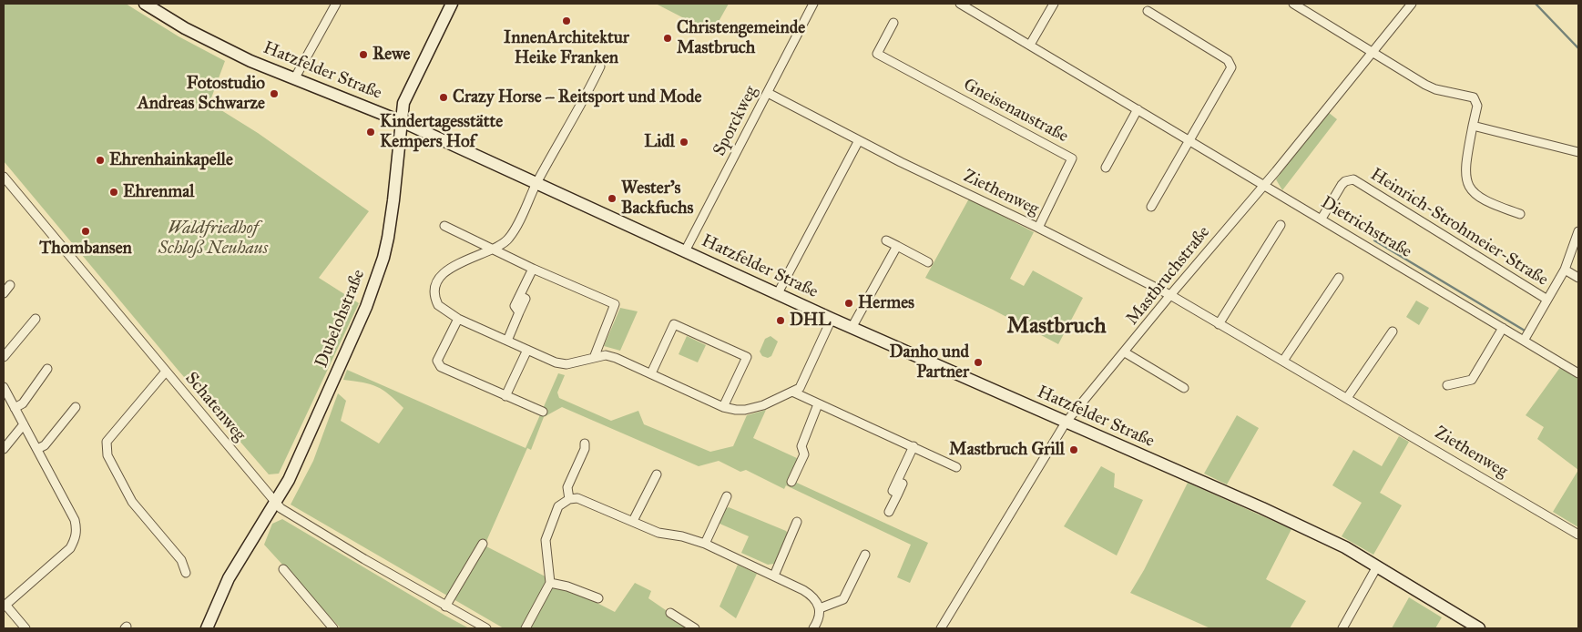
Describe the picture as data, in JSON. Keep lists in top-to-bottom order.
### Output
{
  "streets": {
    "street": [
      "Hatzfelder Straße",
      "Gneisenaustraße",
      "Sporckweg",
      "Ziethenweg",
      "Dietrichstraße",
      "Heinrich-Strohmeier-Straße",
      "Mastbruchstraße",
      "Dubelohstraße",
      "Schatenweg"
    ]
  },
  "crossings": [
    ["Hatzfelder Straße", "Sporckweg"],
    ["Hatzfelder Straße", "Mastbruchstraße"],
    ["Hatzfelder Straße", "Dubelohstraße"],
    ["Gneisenaustraße", "Ziethenweg"],
    ["Sporckweg", "Ziethenweg"],
    ["Ziethenweg", "Mastbruchstraße"],
    ["Dietrichstraße", "Heinrich-Strohmeier-Straße"],
    ["Dietrichstraße", "Mastbruchstraße"],
    ["Dubelohstraße", "Schatenweg"]
  ],
  "districts": ["Mastbruch"],
  "parks": ["Waldfriedhof Schloß Neuhaus"],
  "places": [
    "InnenArchitektur Heike Franken",
    "Christengemeinde Mastbruch",
    "Rewe",
    "Fotostudio Andreas Schwarze",
    "Crazy Horse – Reitsport und Mode",
    "Kindertagesstätte Kempers Hof",
    "Lidl",
    "Ehrenhainkapelle",
    "Ehrenmal",
    "Wester's Backfuchs",
    "Thombansen",
    "Hermes",
    "DHL",
    "Danho und Partner",
    "Mastbruch Grill"
  ]
}
